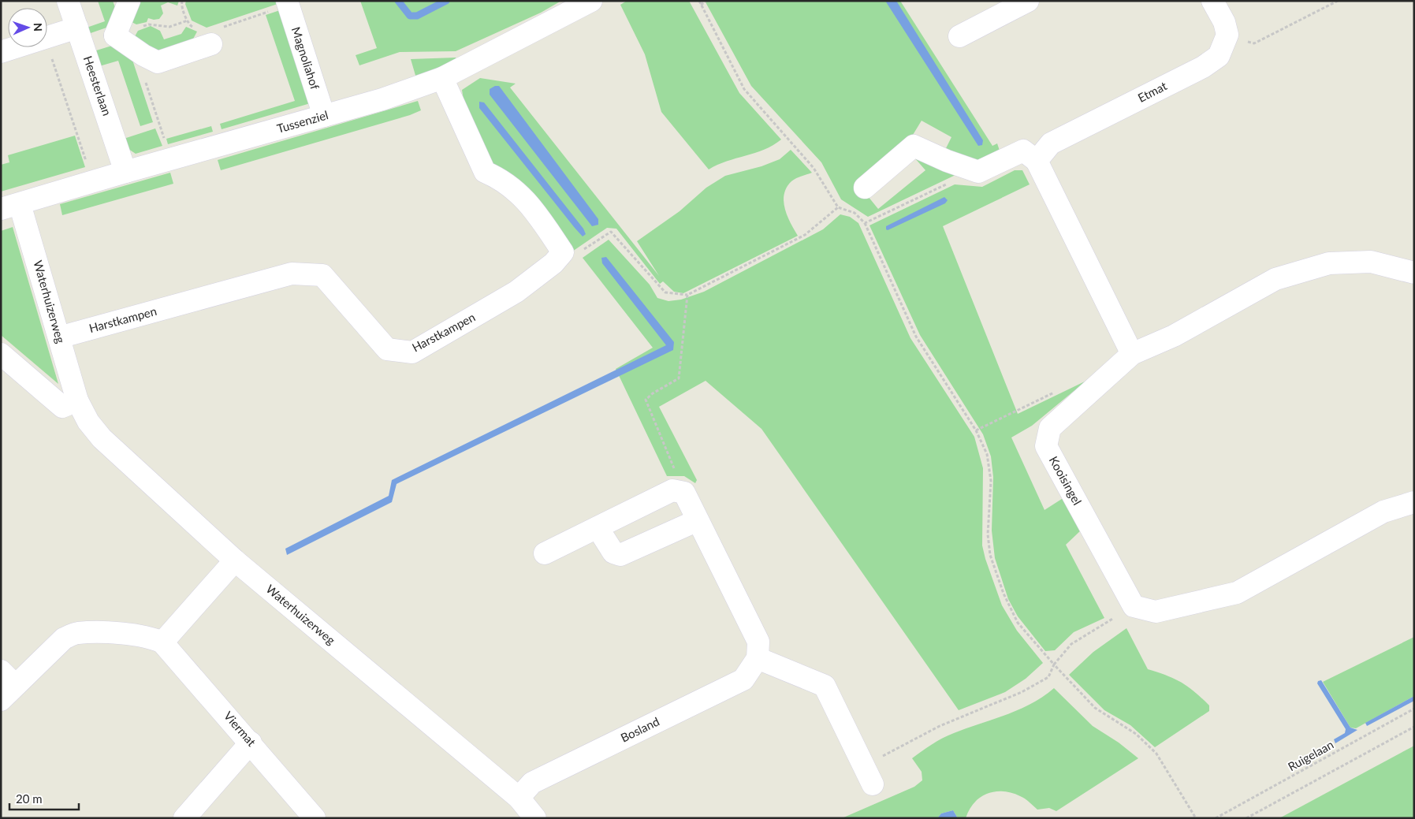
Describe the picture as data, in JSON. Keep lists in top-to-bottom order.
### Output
{
  "streets": {
    "street": [
      "Magnoliahof",
      "Heesterlaan",
      "Etmat",
      "Tussenziel",
      "Waterhuizerweg",
      "Harstkampen",
      "Kooisingel",
      "Viermat",
      "Bosland"
    ],
    "path": ["Ruigelaan"]
  },
  "crossings": [
    ["Magnoliahof", "Tussenziel"],
    ["Heesterlaan", "Tussenziel"],
    ["Tussenziel", "Waterhuizerweg"],
    ["Waterhuizerweg", "Harstkampen"],
    ["Waterhuizerweg", "Bosland"]
  ],
  "scale_bar": "20 m",
  "north": "right"
}
